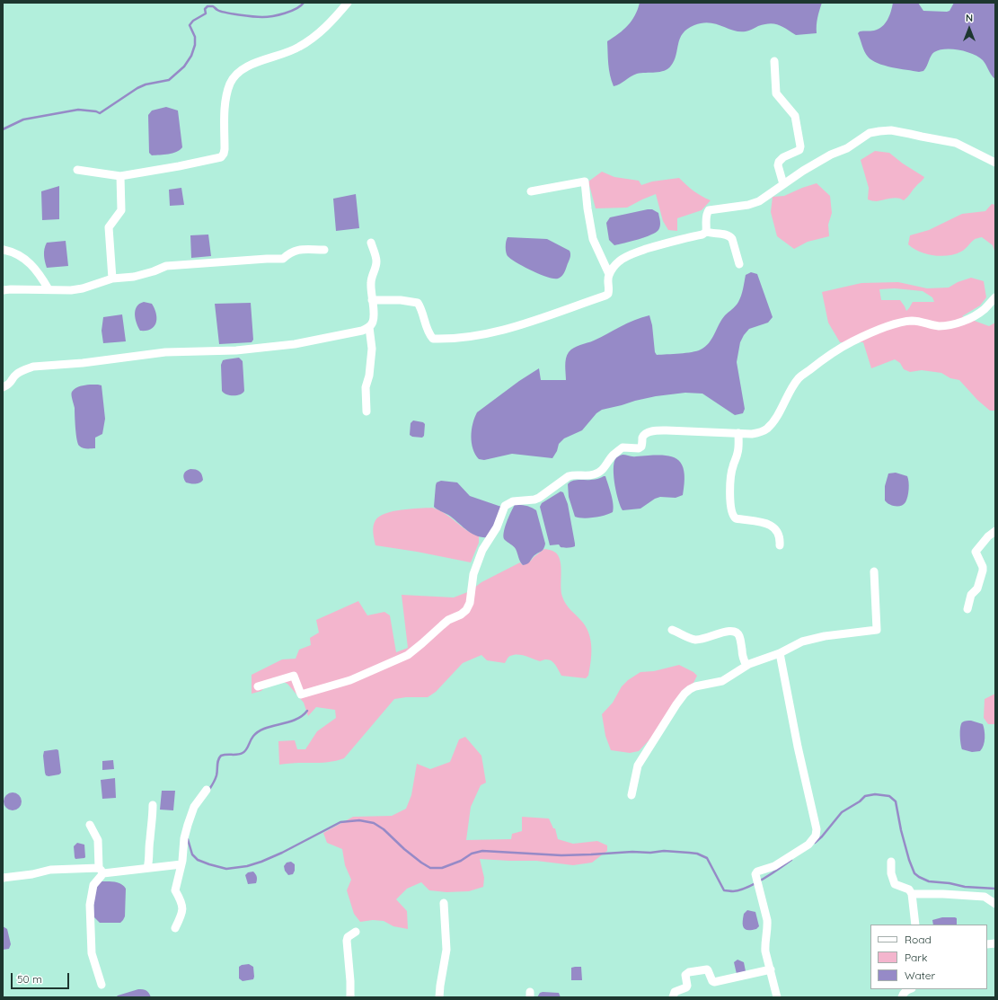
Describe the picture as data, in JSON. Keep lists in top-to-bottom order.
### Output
{
  "legend": ["Road", "Park", "Water"],
  "scale_bar": "50 m",
  "north": "top"
}
